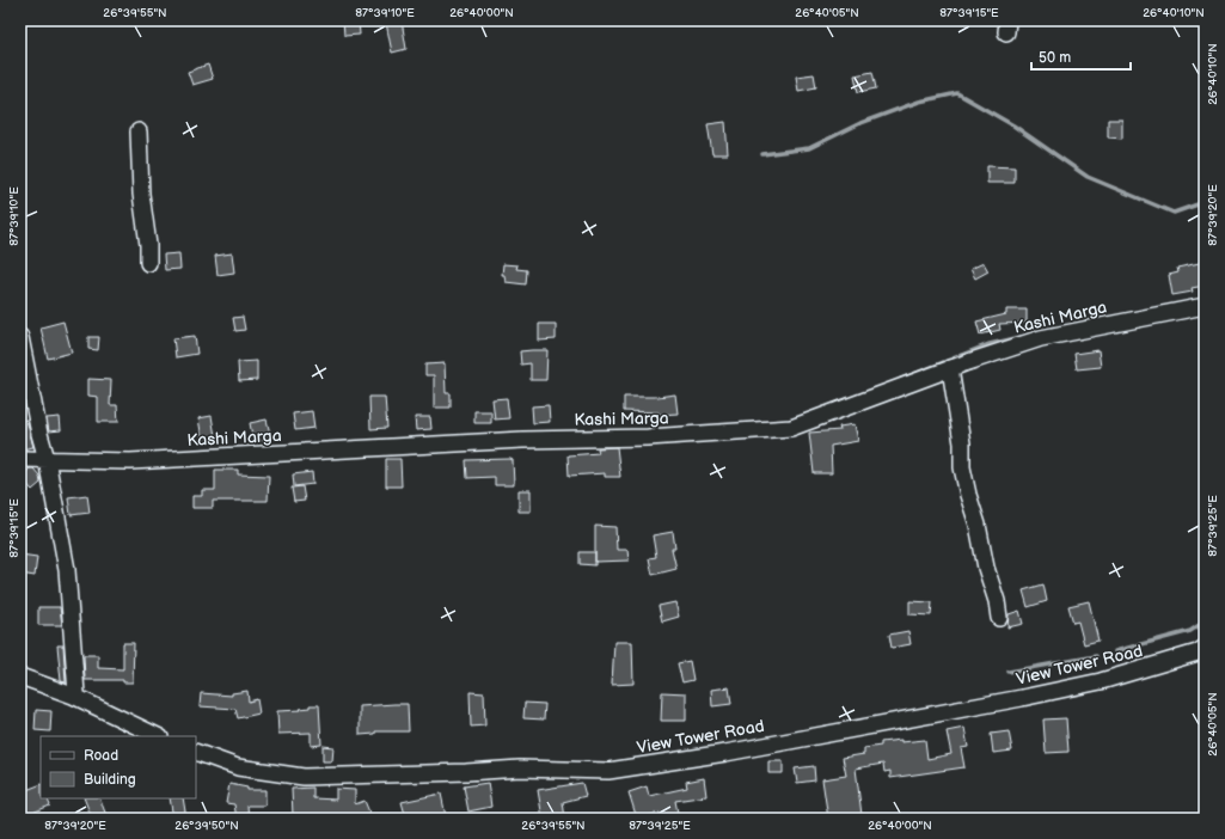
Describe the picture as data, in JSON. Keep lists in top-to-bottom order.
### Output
{
  "streets": {
    "street": ["Kashi Marga", "View Tower Road"]
  },
  "legend": ["Road", "Building"],
  "scale_bar": "50 m",
  "coordinates": [
    "26°39'55\"N",
    "87°39'10\"E",
    "26°40'00\"N",
    "26°40'05\"N",
    "87°39'15\"E",
    "26°40'10\"N",
    "87°39'20\"E",
    "87°39'25\"E",
    "26°39'50\"N"
  ]
}
